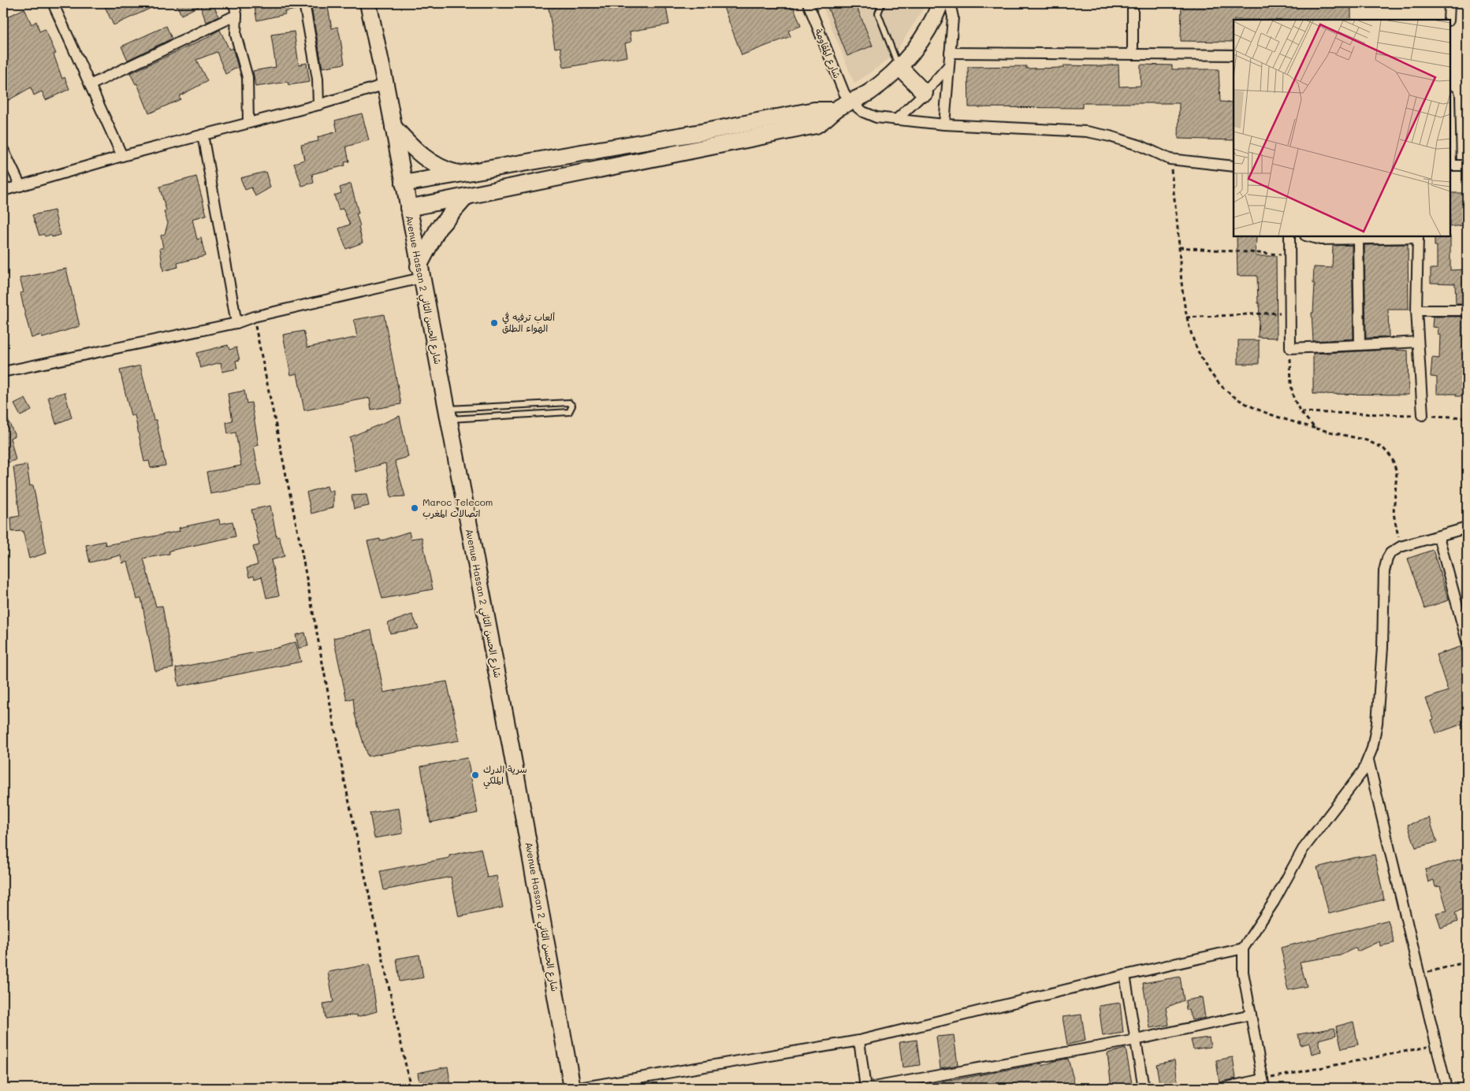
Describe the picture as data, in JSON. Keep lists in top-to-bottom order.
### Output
{
  "streets": {
    "main road": ["Avenue Hassan 2 شارع الحسن الثاني"],
    "street": ["شارع المقاومة"]
  },
  "places": ["ألعاب ترفيه في الهواء الطلق", "Maroc Telecom اتصالات المغرب", "سرية الدرك الملكي"]
}
